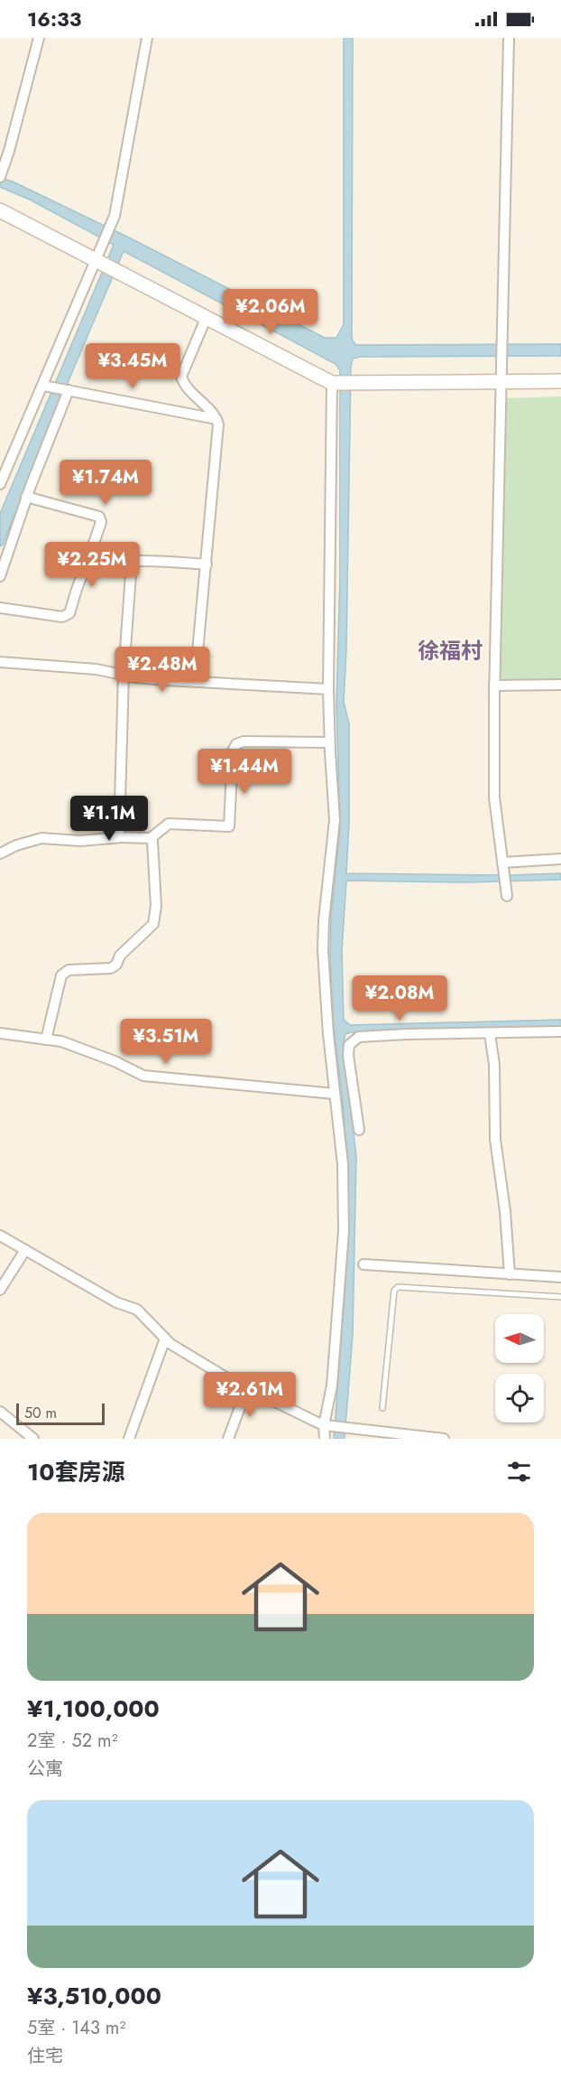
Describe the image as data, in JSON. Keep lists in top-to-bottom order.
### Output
{
  "districts": ["徐福村"],
  "scale_bar": "50 m",
  "north": "left",
  "page": {
    "status": "16:33",
    "price": [
      "¥2.06M",
      "¥3.45M",
      "¥1.74M",
      "¥2.25M",
      "¥2.48M",
      "¥1.44M",
      "¥1.1M",
      "¥2.08M",
      "¥3.51M",
      "¥2.61M"
    ],
    "scale": "50 m",
    "heading": "10套房源",
    "list": [
      {
        "name": "¥1,100,000",
        "note": "2室 · 52 m² · 公寓"
      },
      {
        "name": "¥3,510,000",
        "note": "5室 · 143 m² · 住宅"
      }
    ]
  }
}
